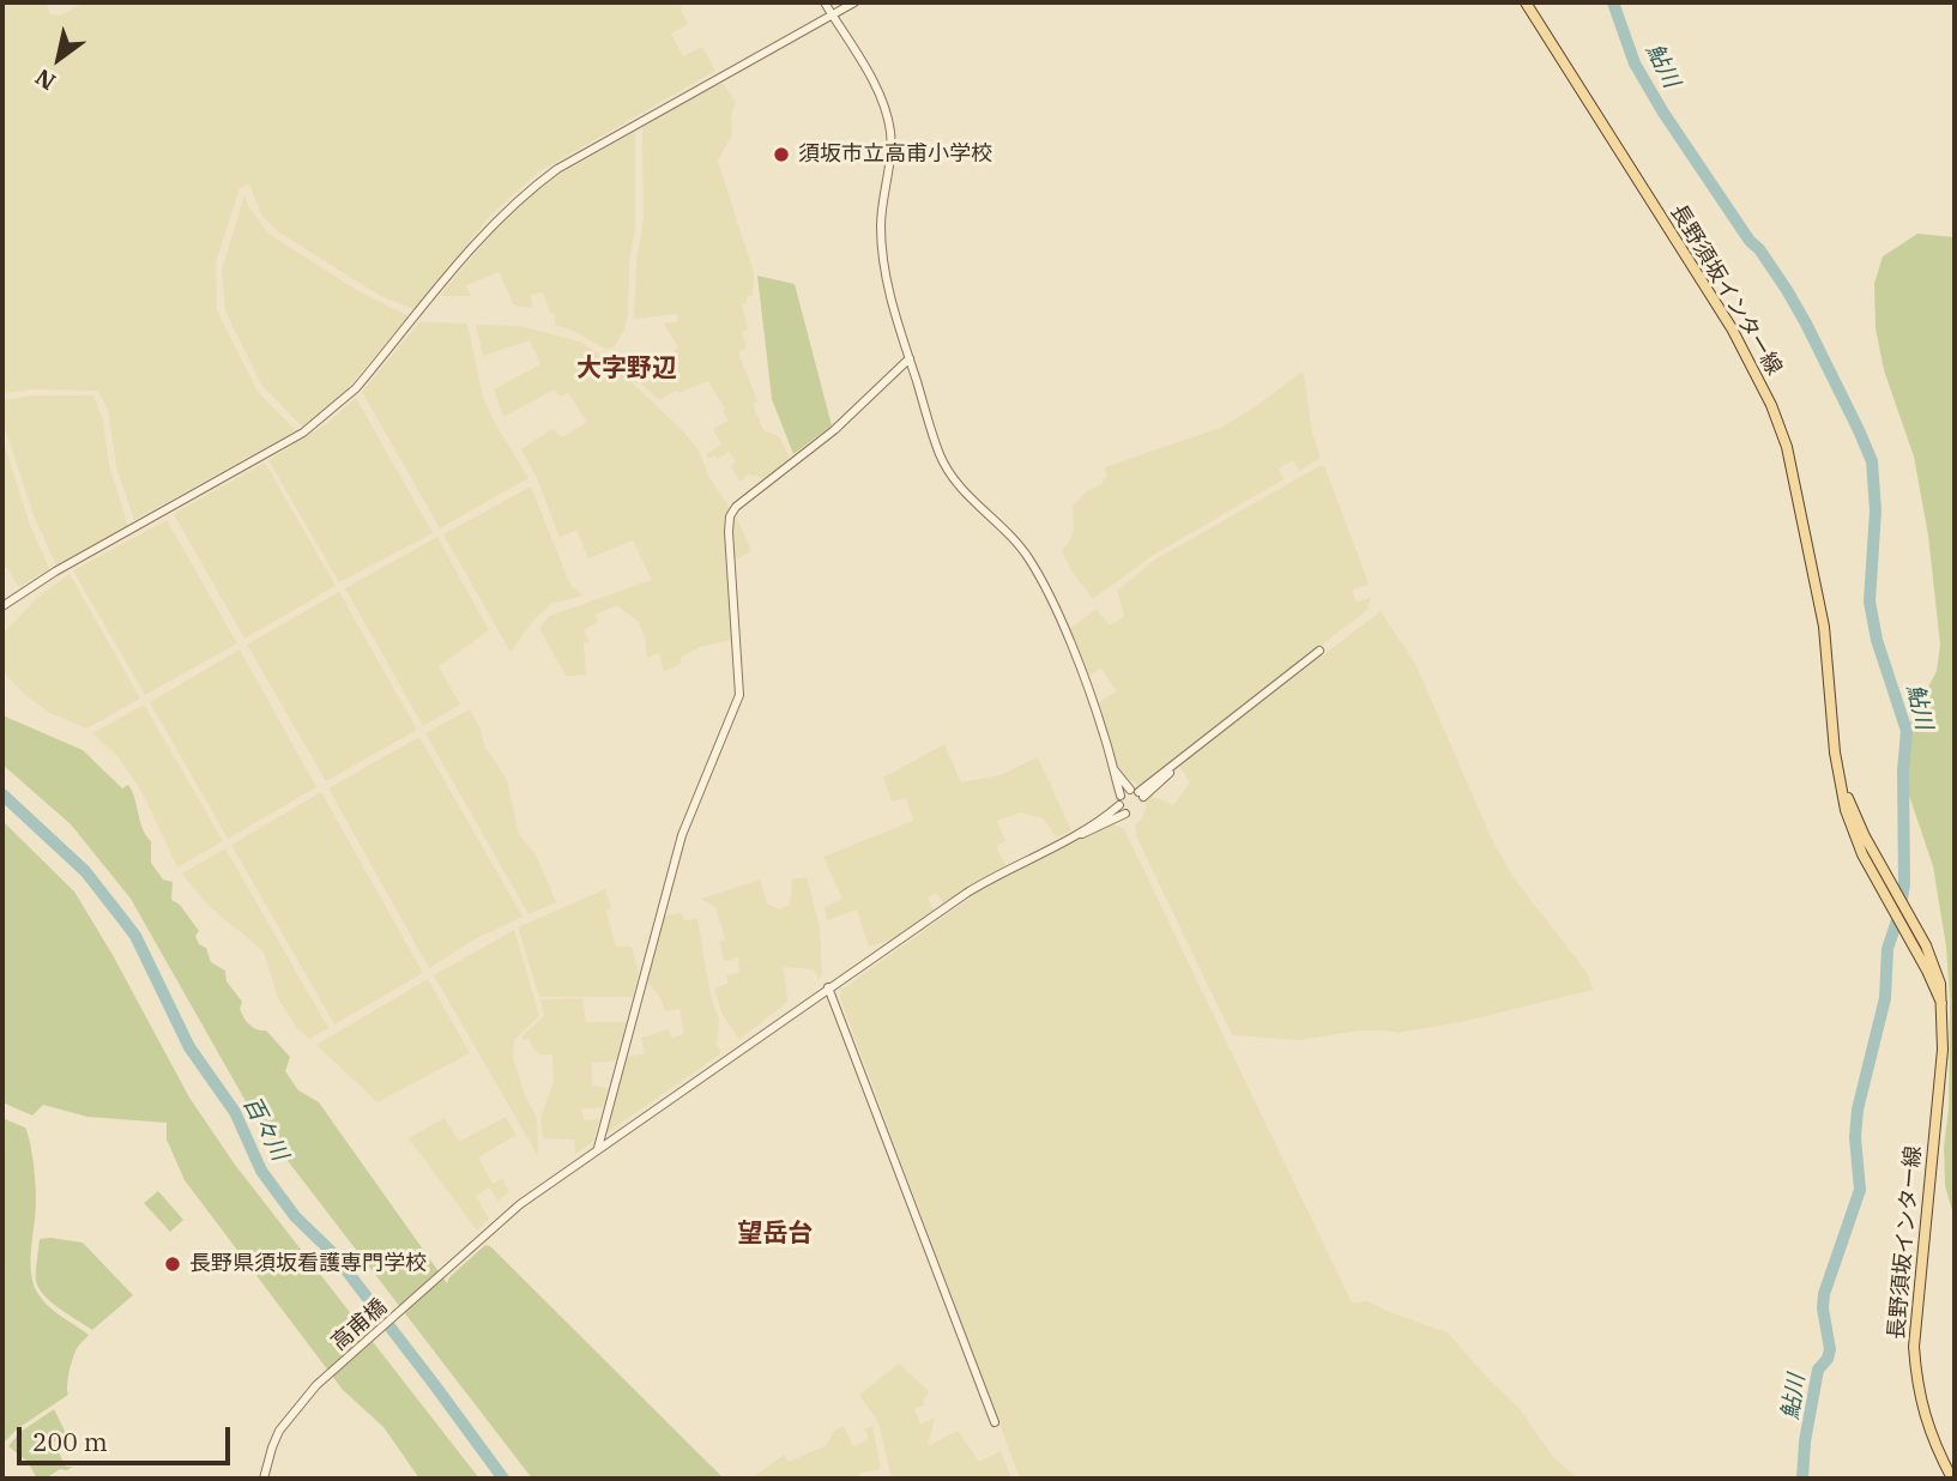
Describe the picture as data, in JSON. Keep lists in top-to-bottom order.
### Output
{
  "streets": {
    "main road": ["長野須坂インター線"],
    "street": ["高甫橋"]
  },
  "districts": ["大字野辺", "望岳台"],
  "water": ["鮎川", "百々川"],
  "places": ["須坂市立高甫小学校", "長野県須坂看護専門学校"],
  "scale_bar": "200 m",
  "north": "bottom left"
}
